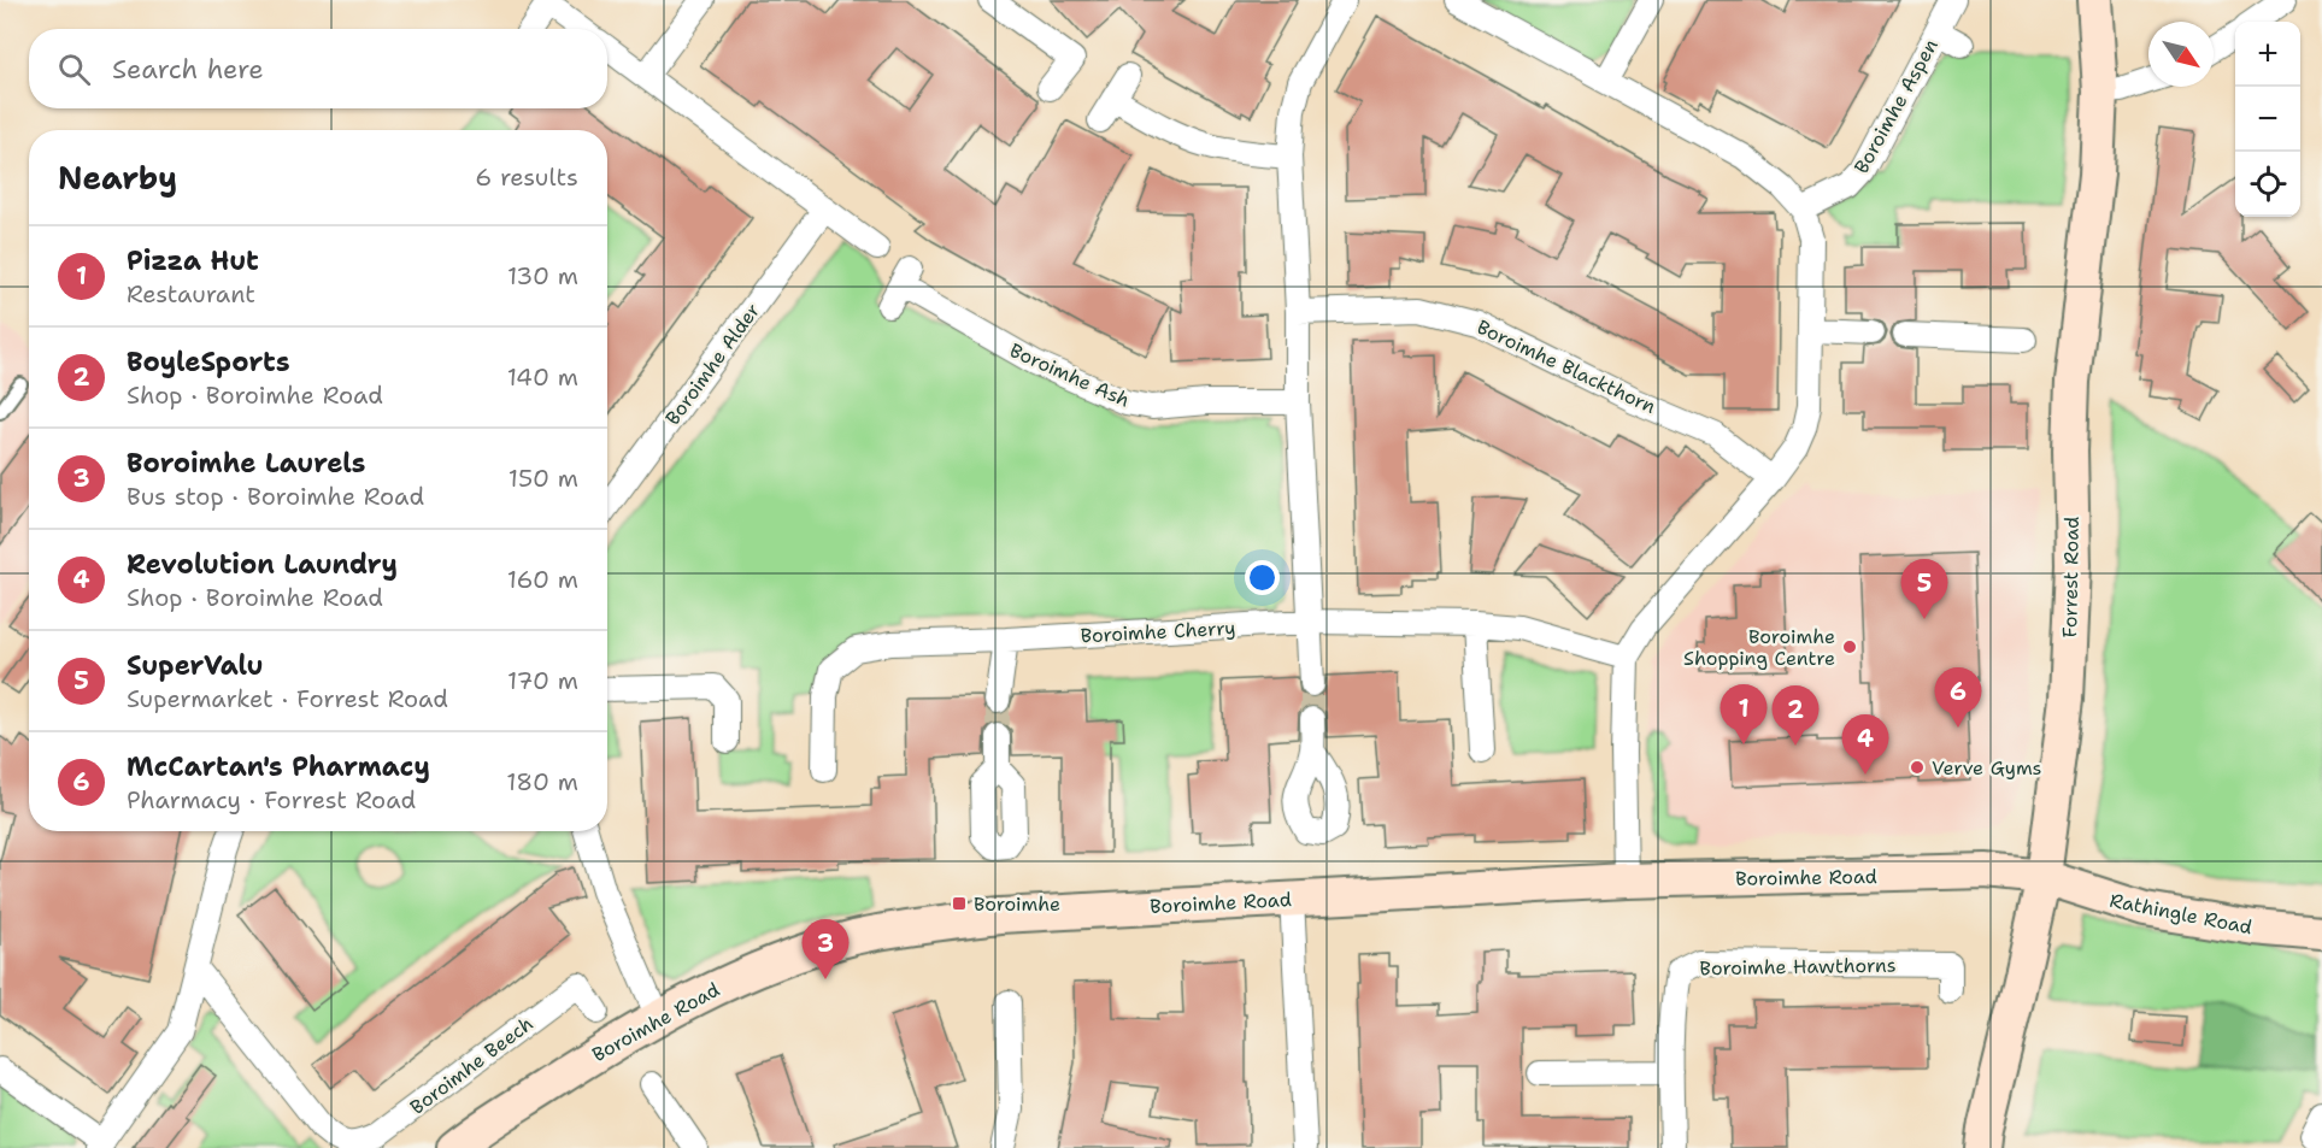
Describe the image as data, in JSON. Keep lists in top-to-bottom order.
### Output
{
  "streets": {
    "street": [
      "Boroimhe Aspen",
      "Boroimhe Alder",
      "Boroimhe Blackthorn",
      "Boroimhe Ash",
      "Forrest Road",
      "Boroimhe Cherry",
      "Boroimhe Road",
      "Rathingle Road",
      "Boroimhe Hawthorns",
      "Boroimhe Beech"
    ]
  },
  "crossings": [
    ["Forrest Road", "Boroimhe Road"],
    ["Forrest Road", "Rathingle Road"],
    ["Boroimhe Road", "Rathingle Road"]
  ],
  "places": {
    "other": ["Boroimhe Shopping Centre", "Verve Gyms"],
    "transit": ["Boroimhe"]
  },
  "north": "bottom right",
  "page": {
    "map_buttons": ["+", "−"],
    "search": "Search here",
    "heading": ["Nearby", "6 results"],
    "list": [
      {
        "mark": "1",
        "name": "Pizza Hut",
        "note": "Restaurant",
        "value": "130 m"
      },
      {
        "mark": "2",
        "name": "BoyleSports",
        "note": "Shop · Boroimhe Road",
        "value": "140 m"
      },
      {
        "mark": "3",
        "name": "Boroimhe Laurels",
        "note": "Bus stop · Boroimhe Road",
        "value": "150 m"
      },
      {
        "mark": "4",
        "name": "Revolution Laundry",
        "note": "Shop · Boroimhe Road",
        "value": "160 m"
      },
      {
        "mark": "5",
        "name": "SuperValu",
        "note": "Supermarket · Forrest Road",
        "value": "170 m"
      },
      {
        "mark": "6",
        "name": "McCartan's Pharmacy",
        "note": "Pharmacy · Forrest Road",
        "value": "180 m"
      }
    ],
    "pins": [
      "5",
      "6",
      "1",
      "2",
      "4",
      "3"
    ]
  }
}
